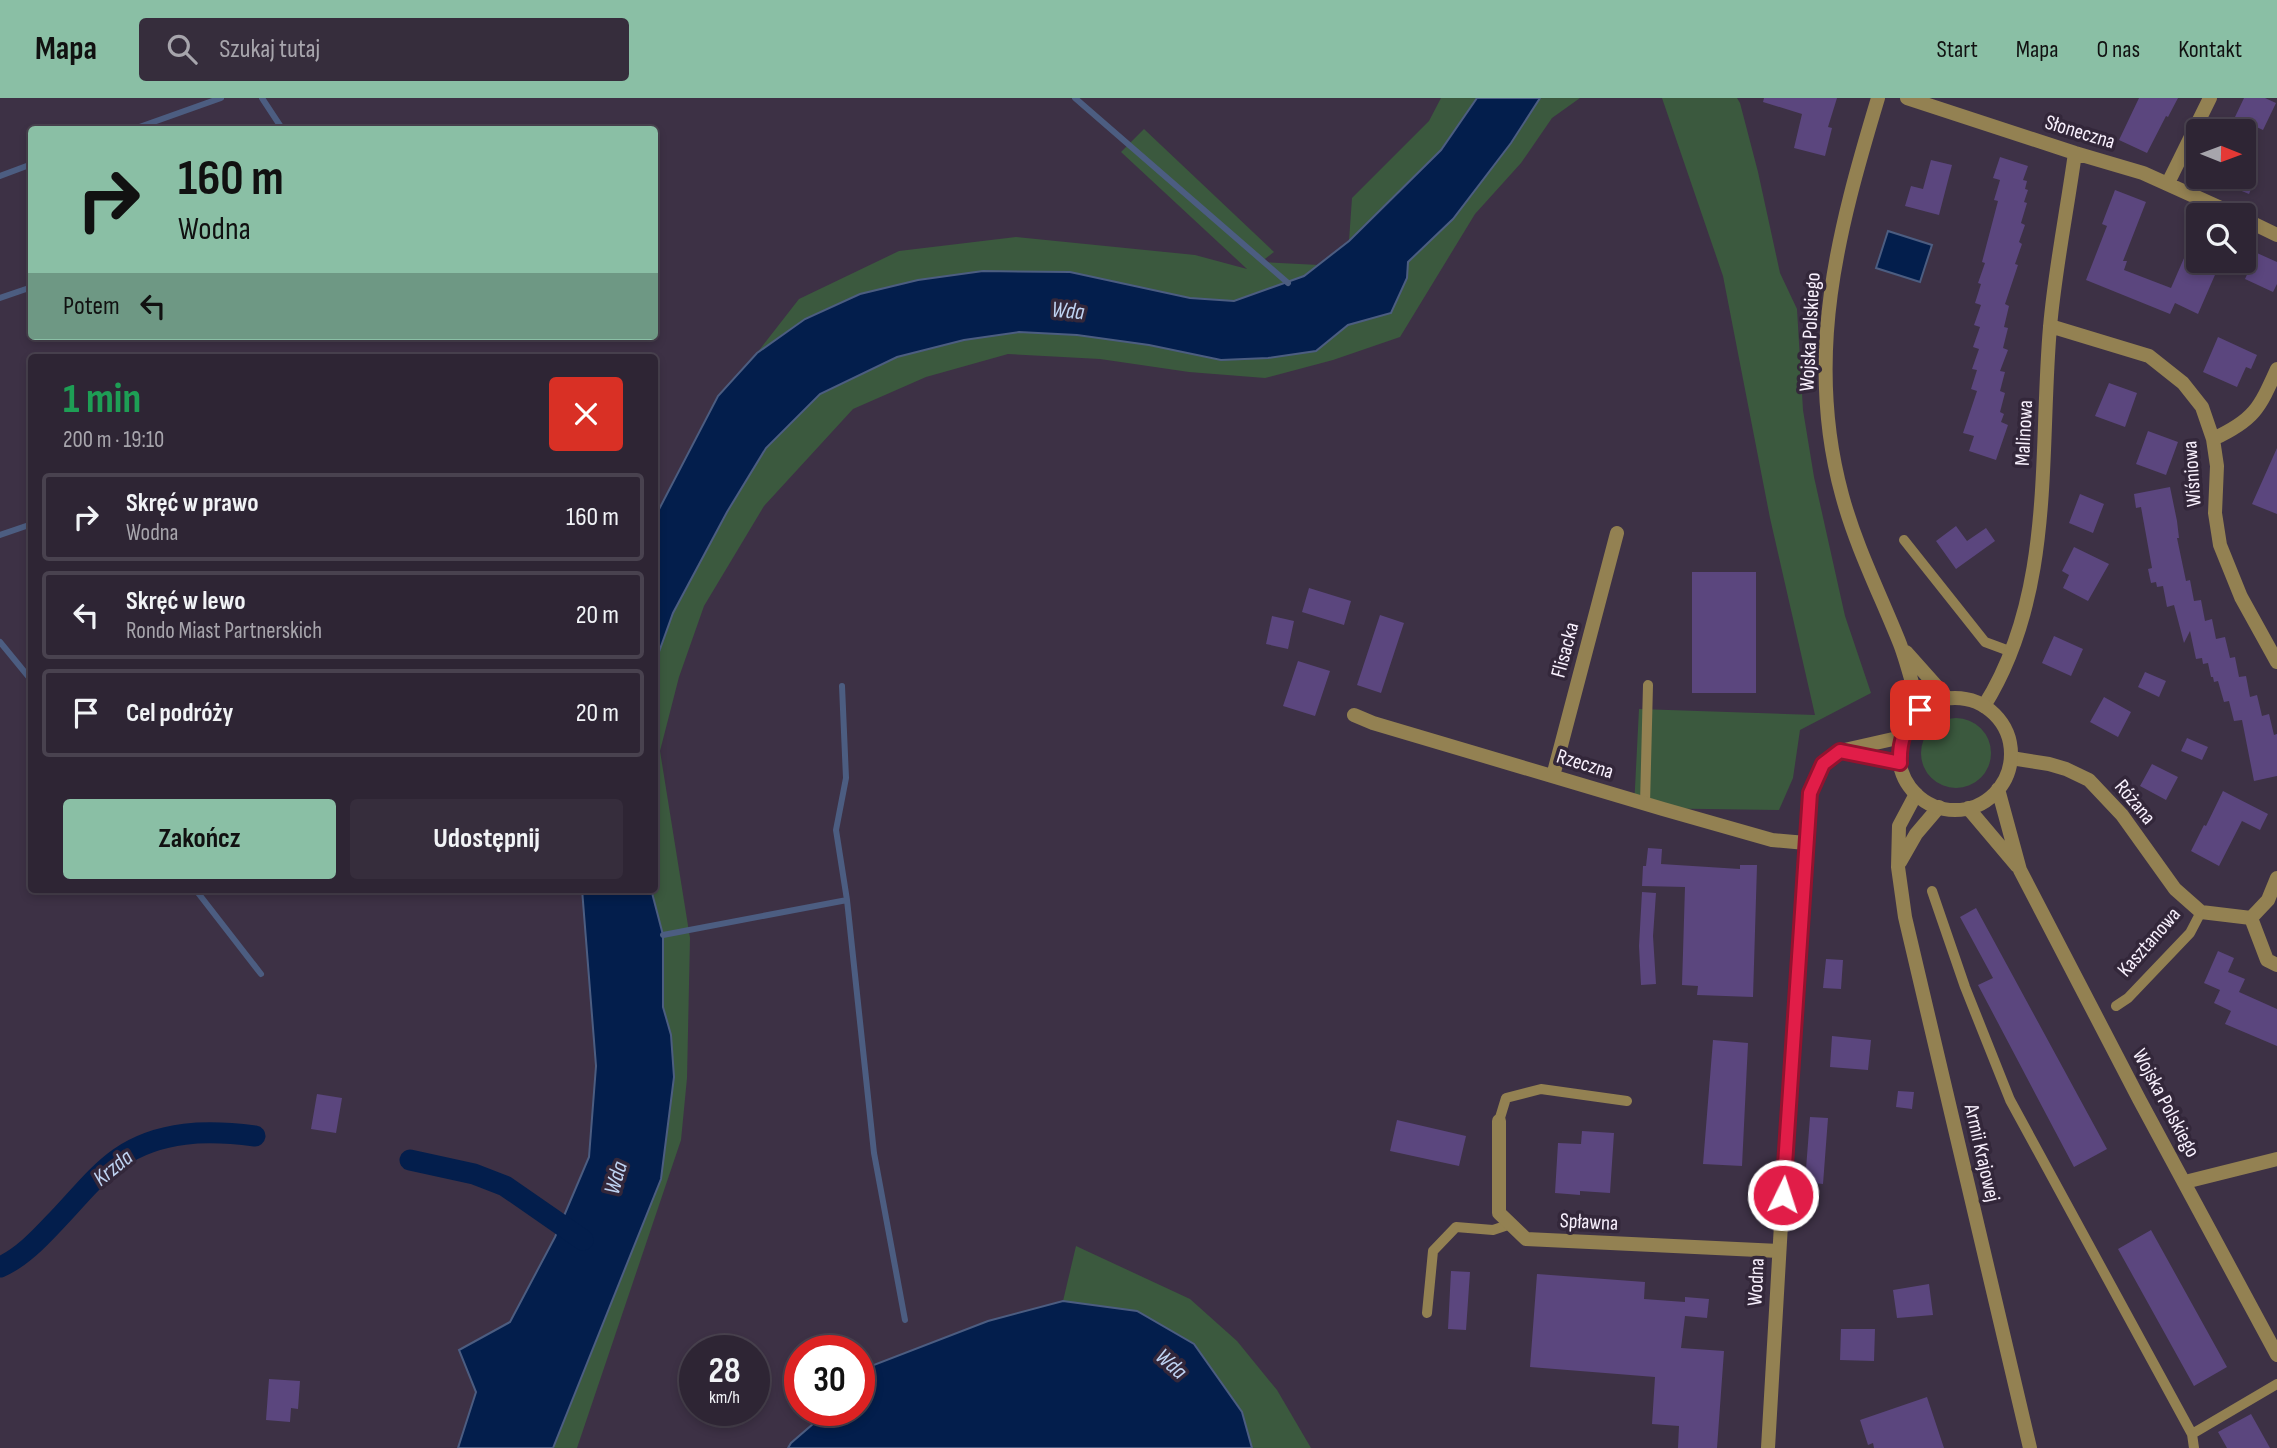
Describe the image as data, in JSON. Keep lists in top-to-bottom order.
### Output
{
  "streets": {
    "street": [
      "Słoneczna",
      "Wojska Polskiego",
      "Malinowa",
      "Wiśniowa",
      "Flisacka",
      "Rzeczna",
      "Różana",
      "Kasztanowa",
      "Armii Krajowej",
      "Spławna",
      "Wodna"
    ]
  },
  "crossings": [
    ["Słoneczna", "Malinowa"],
    ["Wojska Polskiego", "Malinowa"],
    ["Wojska Polskiego", "Różana"],
    ["Wojska Polskiego", "Armii Krajowej"],
    ["Malinowa", "Wiśniowa"],
    ["Malinowa", "Różana"],
    ["Malinowa", "Armii Krajowej"],
    ["Flisacka", "Rzeczna"],
    ["Rzeczna", "Wodna"],
    ["Różana", "Kasztanowa"],
    ["Różana", "Armii Krajowej"],
    ["Spławna", "Wodna"]
  ],
  "water": ["Wda", "Krzda"],
  "north": "right",
  "page": {
    "header": "Mapa",
    "search": "Szukaj tutaj",
    "nav": [
      "Start",
      "Mapa",
      "O nas",
      "Kontakt"
    ],
    "turn": ["160 m", "Wodna"],
    "then": "Potem",
    "heading": ["1 min", "200 m · 19:10"],
    "list": [
      {
        "name": "Skręć w prawo",
        "note": "Wodna",
        "value": "160 m"
      },
      {
        "name": "Skręć w lewo",
        "note": "Rondo Miast Partnerskich",
        "value": "20 m"
      },
      {
        "name": "Cel podróży",
        "value": "20 m"
      }
    ],
    "buttons": ["Zakończ", "Udostępnij"],
    "speed": "28 km/h",
    "limit": "30"
  }
}
